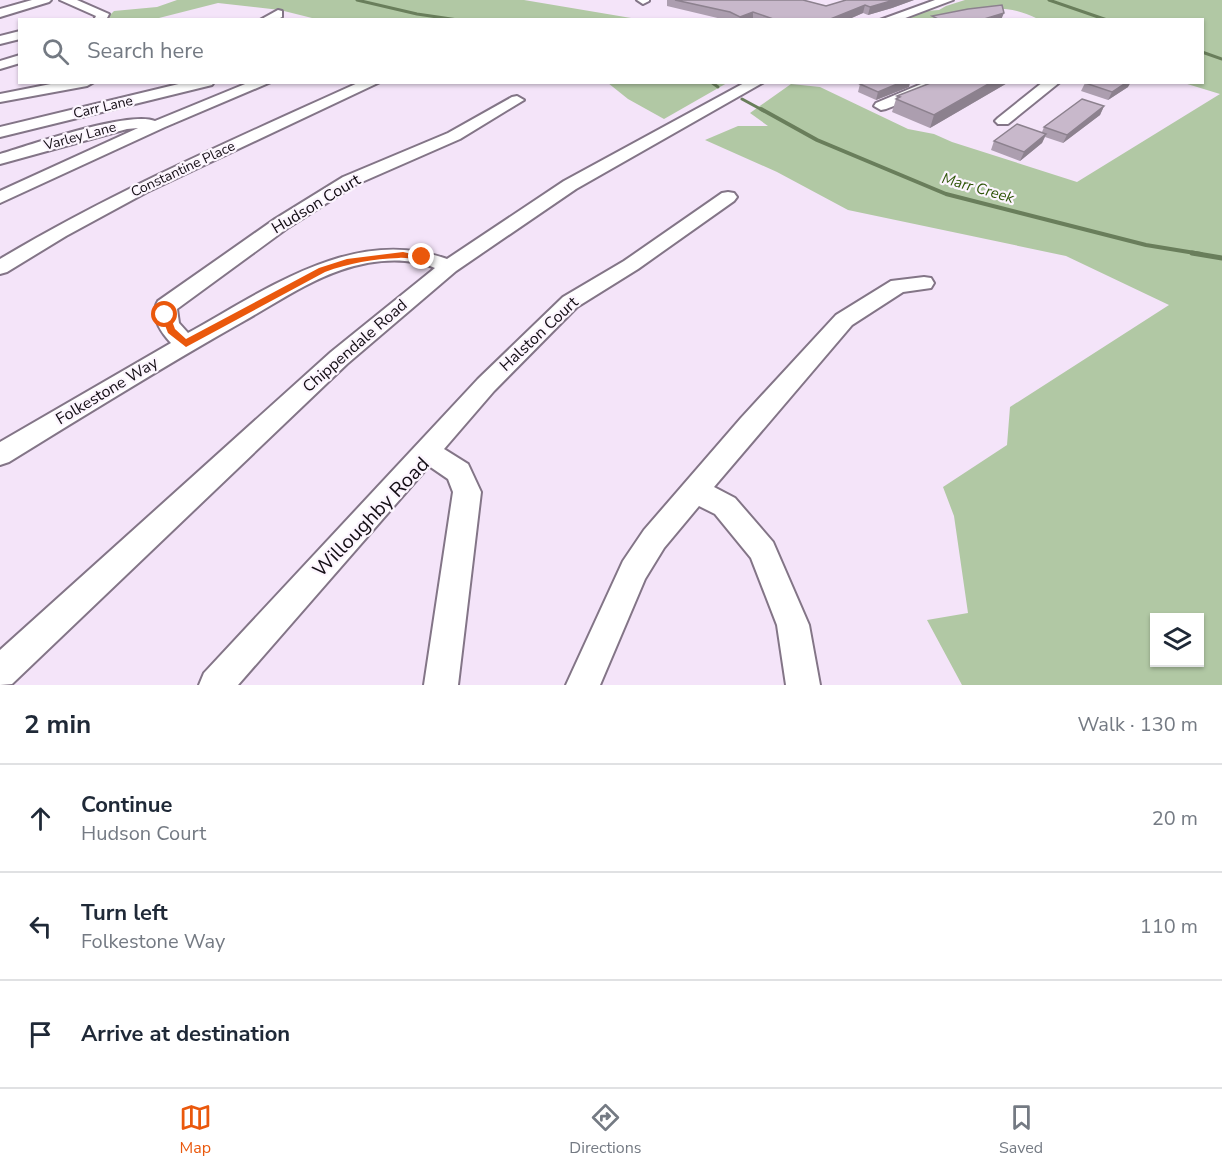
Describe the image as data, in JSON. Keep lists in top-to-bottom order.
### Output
{
  "streets": {
    "street": [
      "Carr Lane",
      "Varley Lane",
      "Constantine Place",
      "Hudson Court",
      "Halston Court",
      "Chippendale Road",
      "Folkestone Way",
      "Willoughby Road"
    ]
  },
  "crossings": [
    ["Hudson Court", "Folkestone Way"],
    ["Halston Court", "Willoughby Road"],
    ["Chippendale Road", "Folkestone Way"]
  ],
  "water": ["Marr Creek"],
  "page": {
    "search": "Search here",
    "heading": ["2 min", "Walk · 130 m"],
    "list": [
      ["Continue", "Hudson Court", "20 m"],
      ["Turn left", "Folkestone Way", "110 m"],
      "Arrive at destination"
    ],
    "nav": ["Map", "Directions", "Saved"]
  }
}
